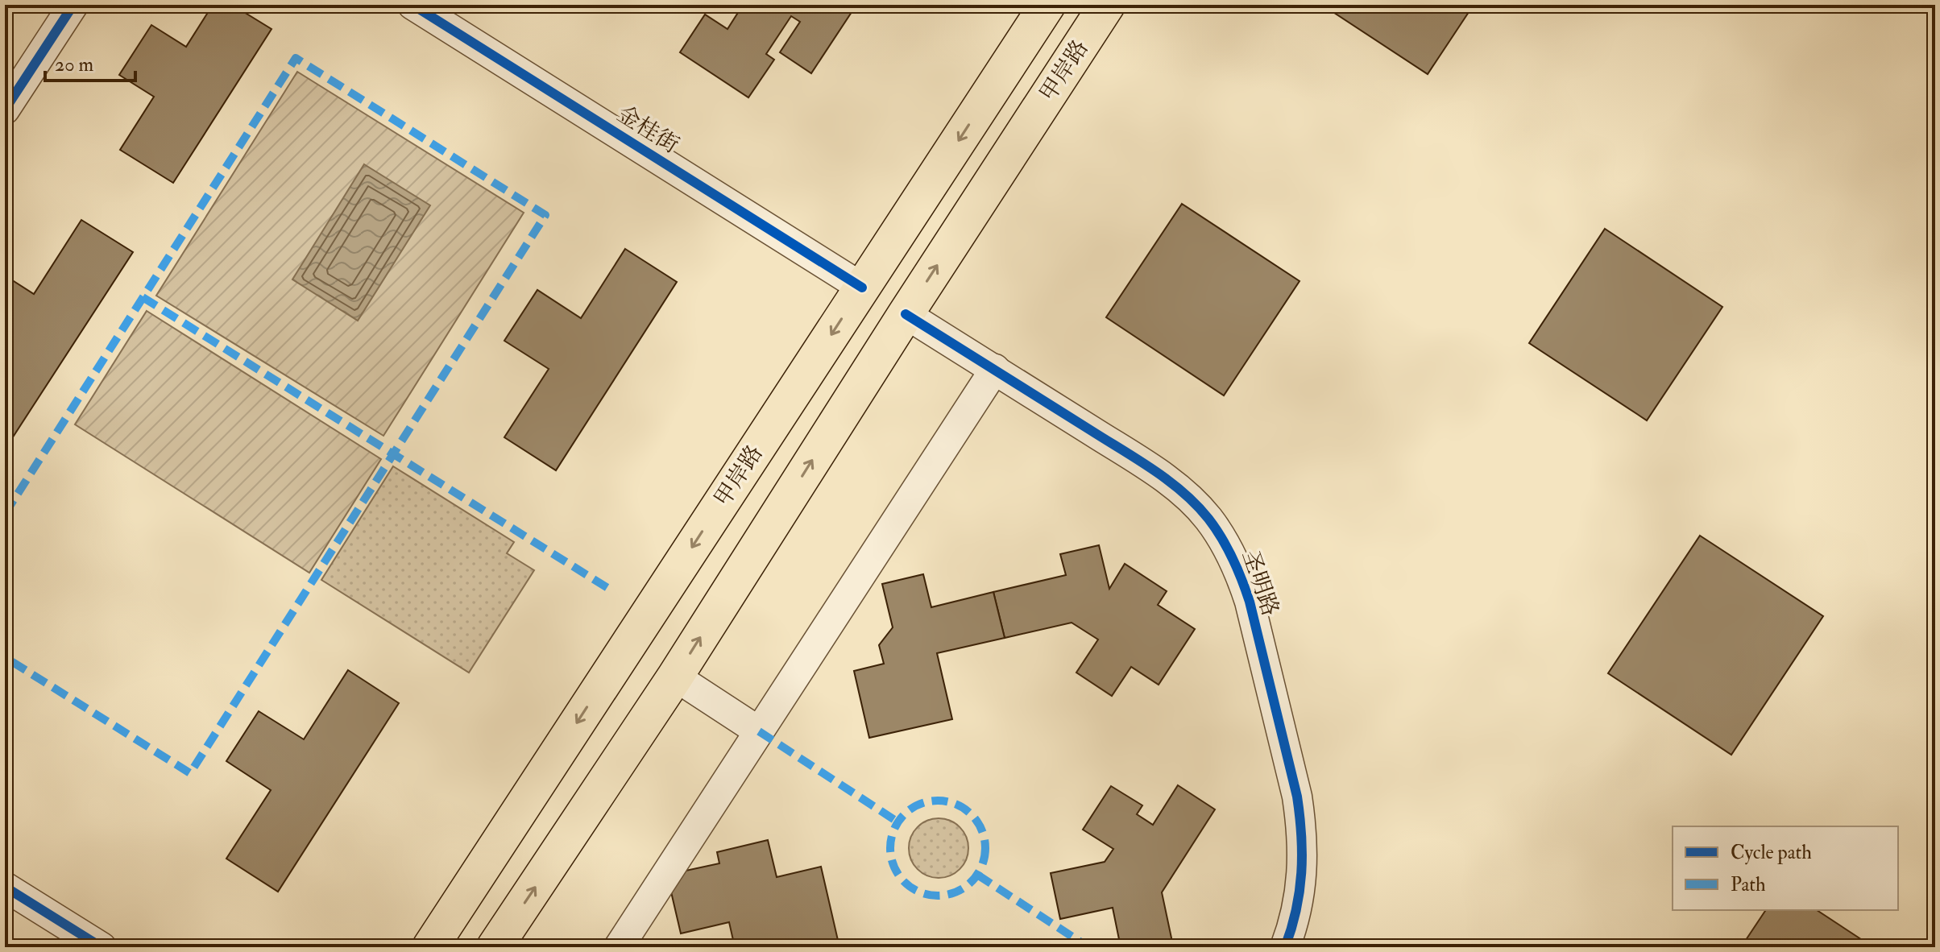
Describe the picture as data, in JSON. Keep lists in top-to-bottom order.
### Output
{
  "streets": {
    "main road": ["甲岸路"],
    "street": ["金桂街", "圣明路"]
  },
  "crossings": [
    ["甲岸路", "金桂街"],
    ["甲岸路", "圣明路"]
  ],
  "legend": ["Cycle path", "Path"],
  "scale_bar": "20 m"
}
